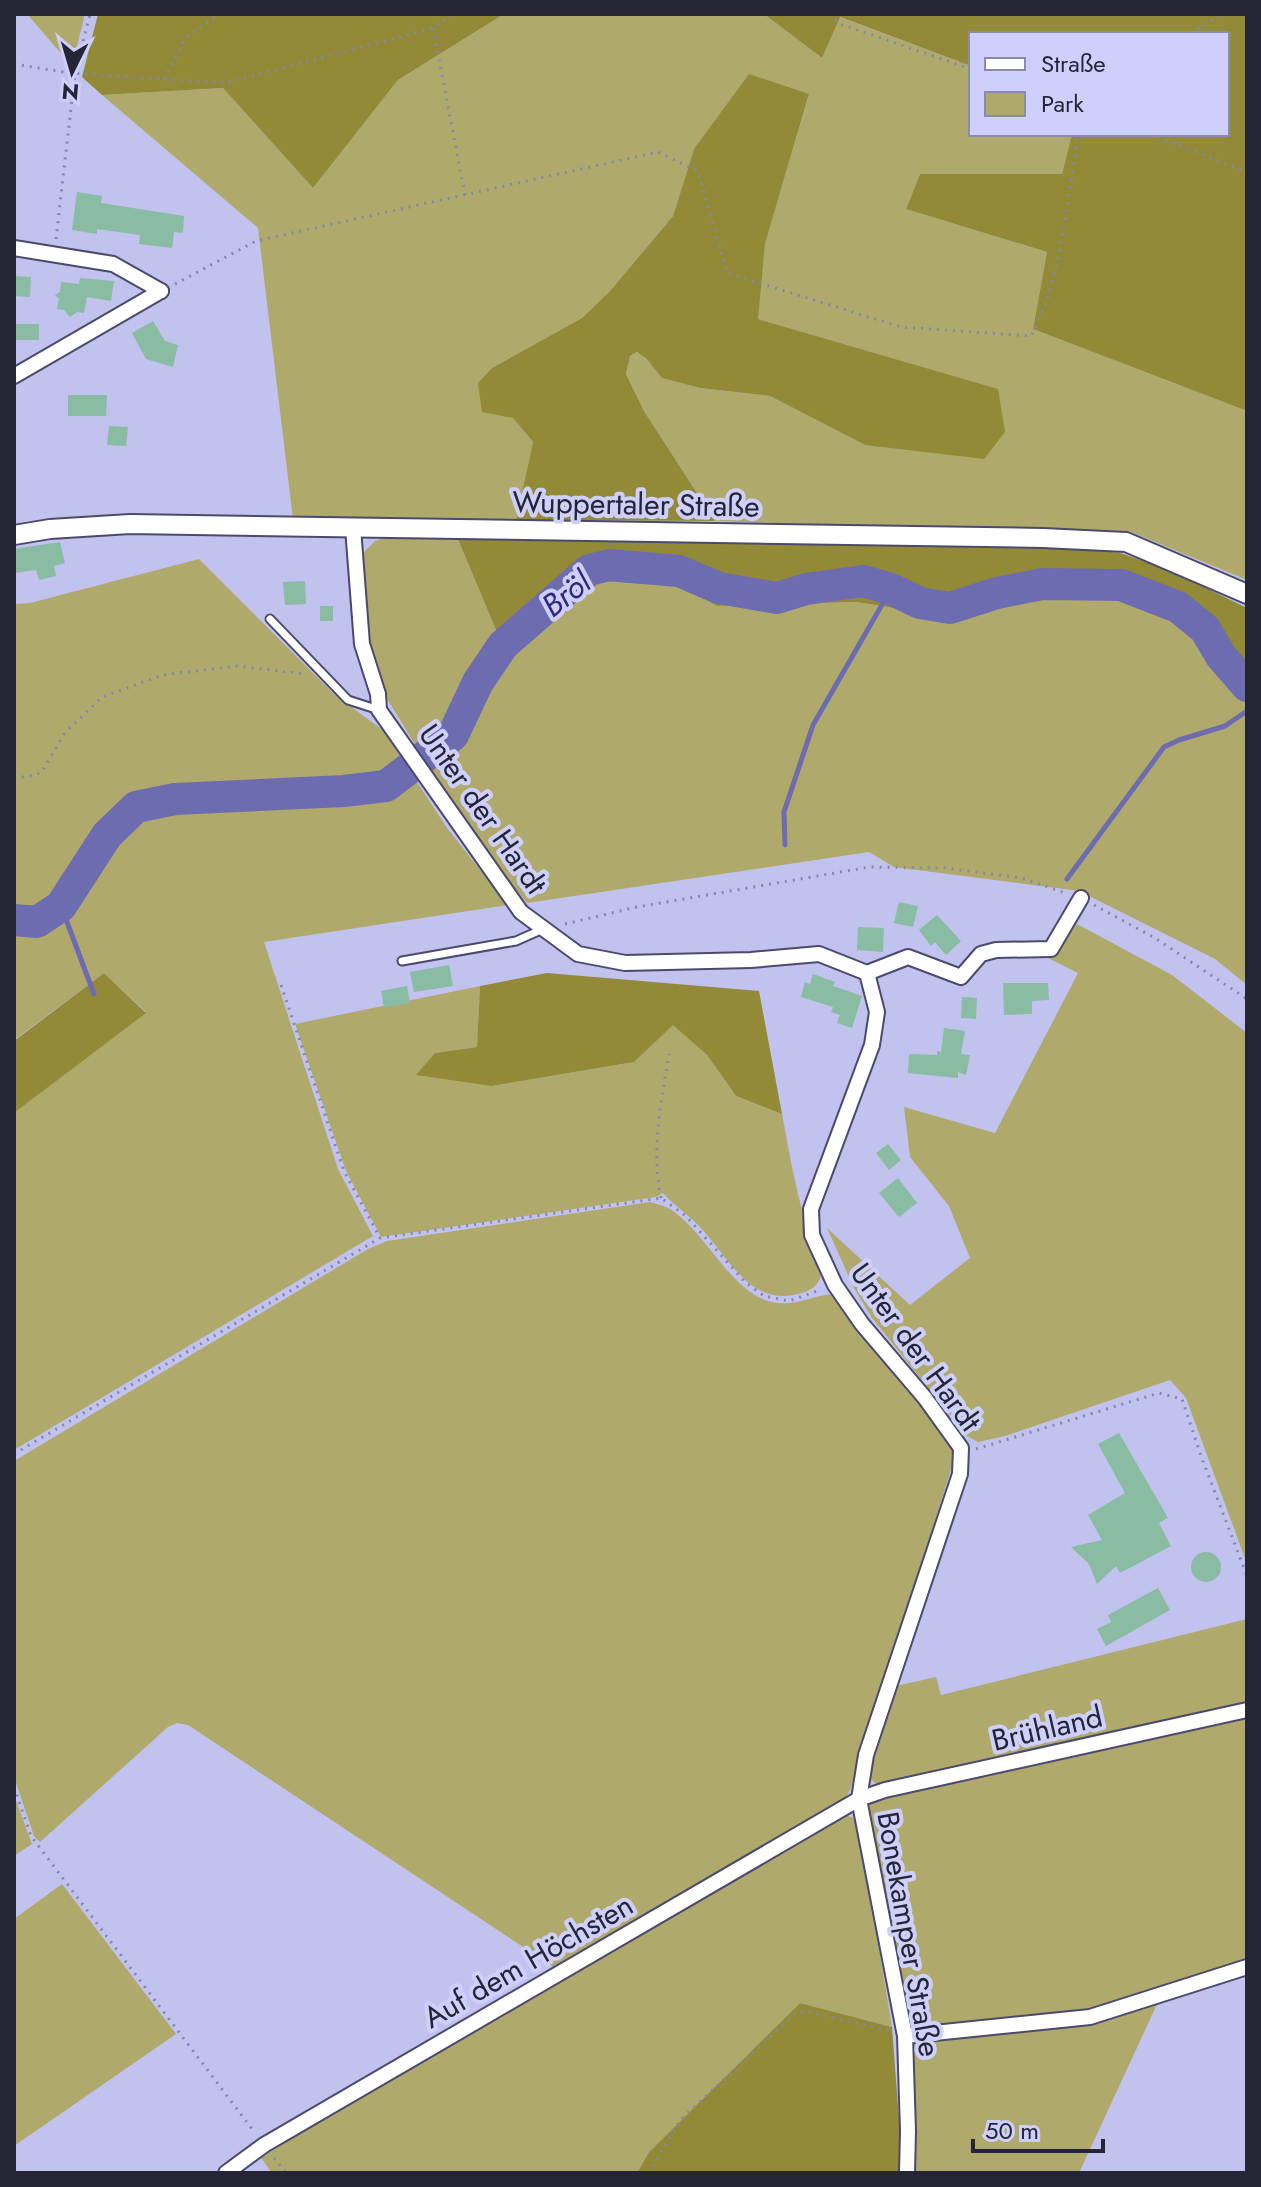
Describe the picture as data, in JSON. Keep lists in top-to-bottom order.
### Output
{
  "streets": {
    "main road": ["Wuppertaler Straße"],
    "street": [
      "Unter der Hardt",
      "Brühland",
      "Bonekamper Straße",
      "Auf dem Höchsten"
    ]
  },
  "crossings": [
    ["Wuppertaler Straße", "Unter der Hardt"],
    ["Unter der Hardt", "Brühland"],
    ["Unter der Hardt", "Bonekamper Straße"],
    ["Unter der Hardt", "Auf dem Höchsten"],
    ["Brühland", "Bonekamper Straße"],
    ["Brühland", "Auf dem Höchsten"],
    ["Bonekamper Straße", "Auf dem Höchsten"]
  ],
  "water": ["Bröl"],
  "legend": ["Straße", "Park"],
  "scale_bar": "50 m",
  "north": "bottom"
}
